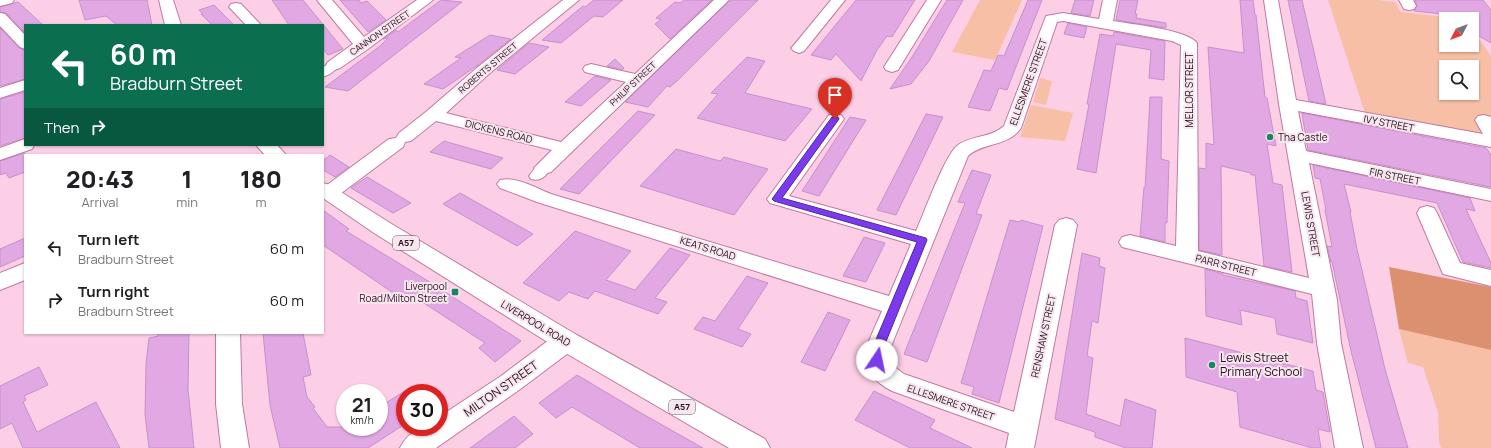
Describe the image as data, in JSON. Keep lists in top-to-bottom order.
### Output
{
  "streets": {
    "main road": ["A57", "LIVERPOOL ROAD"],
    "street": [
      "CANNON STREET",
      "ROBERTS STREET",
      "ELLESMERE STREET",
      "PHILIP STREET",
      "MELLOR STREET",
      "IVY STREET",
      "DICKENS ROAD",
      "FIR STREET",
      "LEWIS STREET",
      "KEATS ROAD",
      "PARR STREET",
      "RENSHAW STREET",
      "MILTON STREET"
    ]
  },
  "crossings": [
    ["ROBERTS STREET", "DICKENS ROAD"],
    ["ROBERTS STREET", "LIVERPOOL ROAD"],
    ["ELLESMERE STREET", "MELLOR STREET"],
    ["ELLESMERE STREET", "KEATS ROAD"],
    ["ELLESMERE STREET", "RENSHAW STREET"],
    ["PHILIP STREET", "DICKENS ROAD"],
    ["PHILIP STREET", "KEATS ROAD"],
    ["MELLOR STREET", "PARR STREET"],
    ["IVY STREET", "LEWIS STREET"],
    ["FIR STREET", "LEWIS STREET"],
    ["LEWIS STREET", "PARR STREET"],
    ["LIVERPOOL ROAD", "MILTON STREET"]
  ],
  "places": {
    "other": ["Tha Castle", "Lewis Street Primary School"],
    "transit": ["Liverpool Road/Milton Street"]
  },
  "north": "bottom left",
  "page": {
    "turn": ["60 m", "Bradburn Street"],
    "then": "Then",
    "eta": [
      "20:43",
      "Arrival",
      "1",
      "min",
      "180",
      "m"
    ],
    "list": [
      {
        "name": "Turn left",
        "note": "Bradburn Street",
        "value": "60 m"
      },
      {
        "name": "Turn right",
        "note": "Bradburn Street",
        "value": "60 m"
      }
    ],
    "speed": "21 km/h",
    "limit": "30"
  }
}
